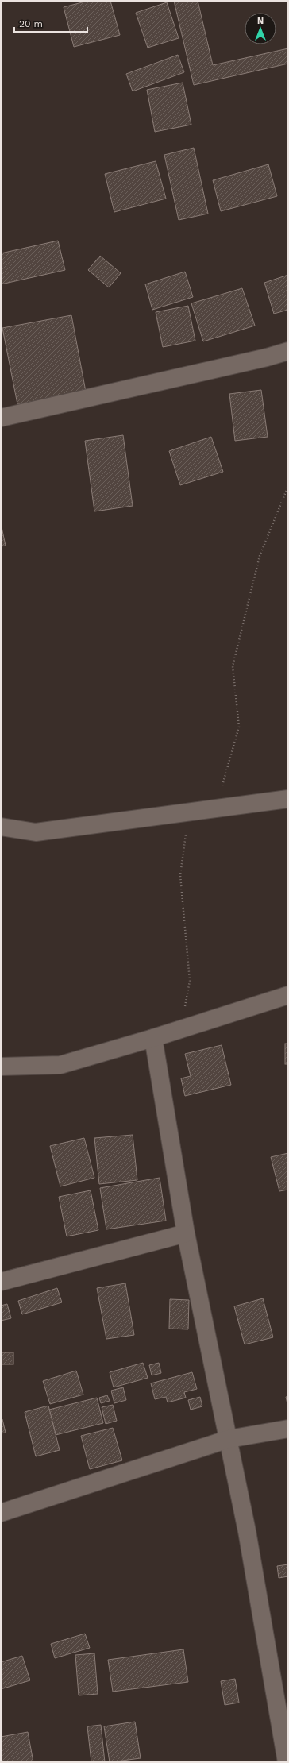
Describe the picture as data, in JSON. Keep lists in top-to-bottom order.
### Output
{
  "scale_bar": "20 m",
  "north": "top"
}
